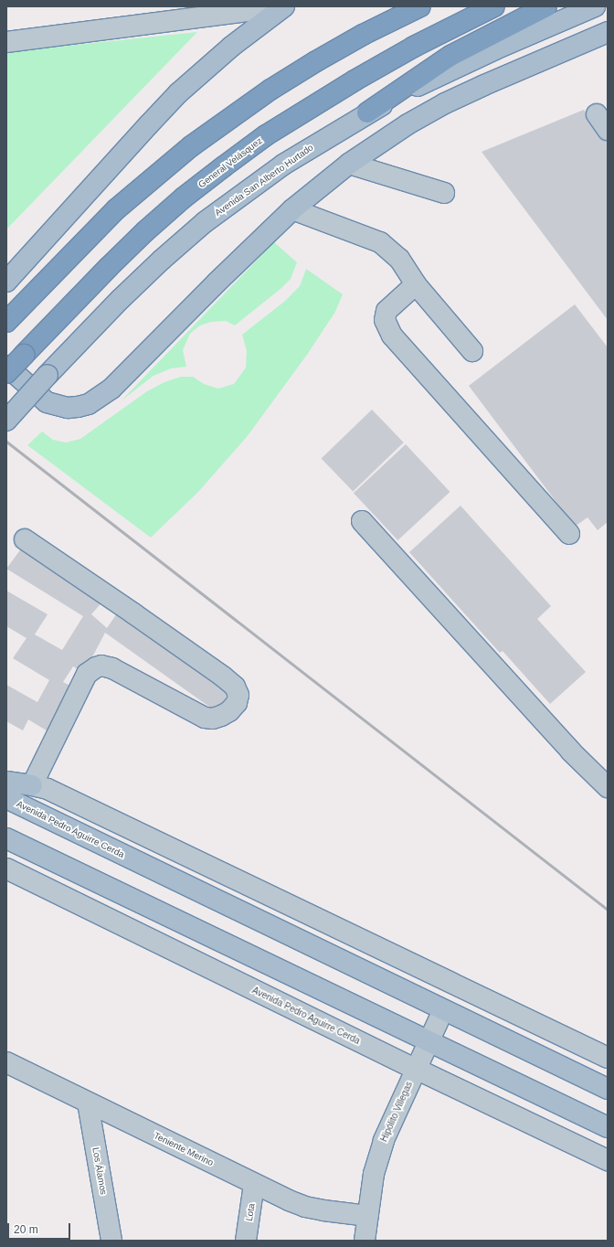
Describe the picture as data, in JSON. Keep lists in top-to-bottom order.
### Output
{
  "streets": {
    "highway": ["General Velásquez"],
    "main road": ["Avenida San Alberto Hurtado", "Avenida Pedro Aguirre Cerda"],
    "street": [
      "Hipólito Villegas",
      "Teniente Merino",
      "Los Álamos",
      "Lota"
    ]
  },
  "crossings": [
    ["Avenida Pedro Aguirre Cerda", "Hipólito Villegas"],
    ["Hipólito Villegas", "Teniente Merino"],
    ["Teniente Merino", "Los Álamos"],
    ["Teniente Merino", "Lota"]
  ],
  "scale_bar": "20 m"
}
